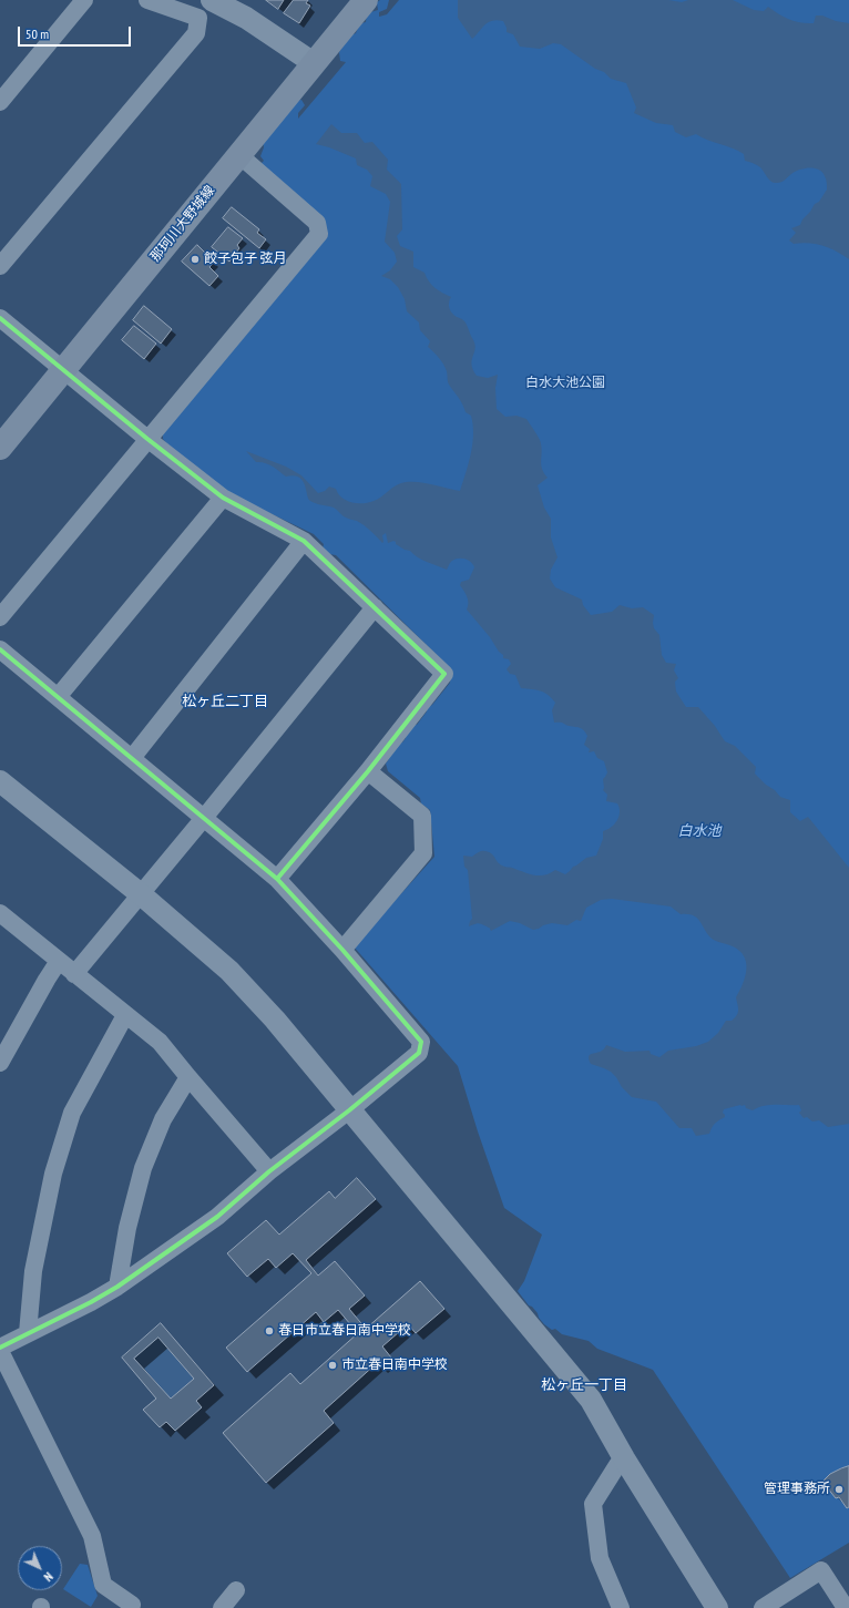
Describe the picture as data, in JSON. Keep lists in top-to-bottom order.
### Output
{
  "streets": {
    "main road": ["那珂川大野城線"]
  },
  "districts": ["松ヶ丘二丁目", "松ヶ丘一丁目"],
  "water": ["白水池"],
  "parks": ["白水大池公園"],
  "places": [
    "餃子包子 弦月",
    "春日市立春日南中学校",
    "市立春日南中学校",
    "管理事務所"
  ],
  "scale_bar": "50 m",
  "north": "bottom right"
}
